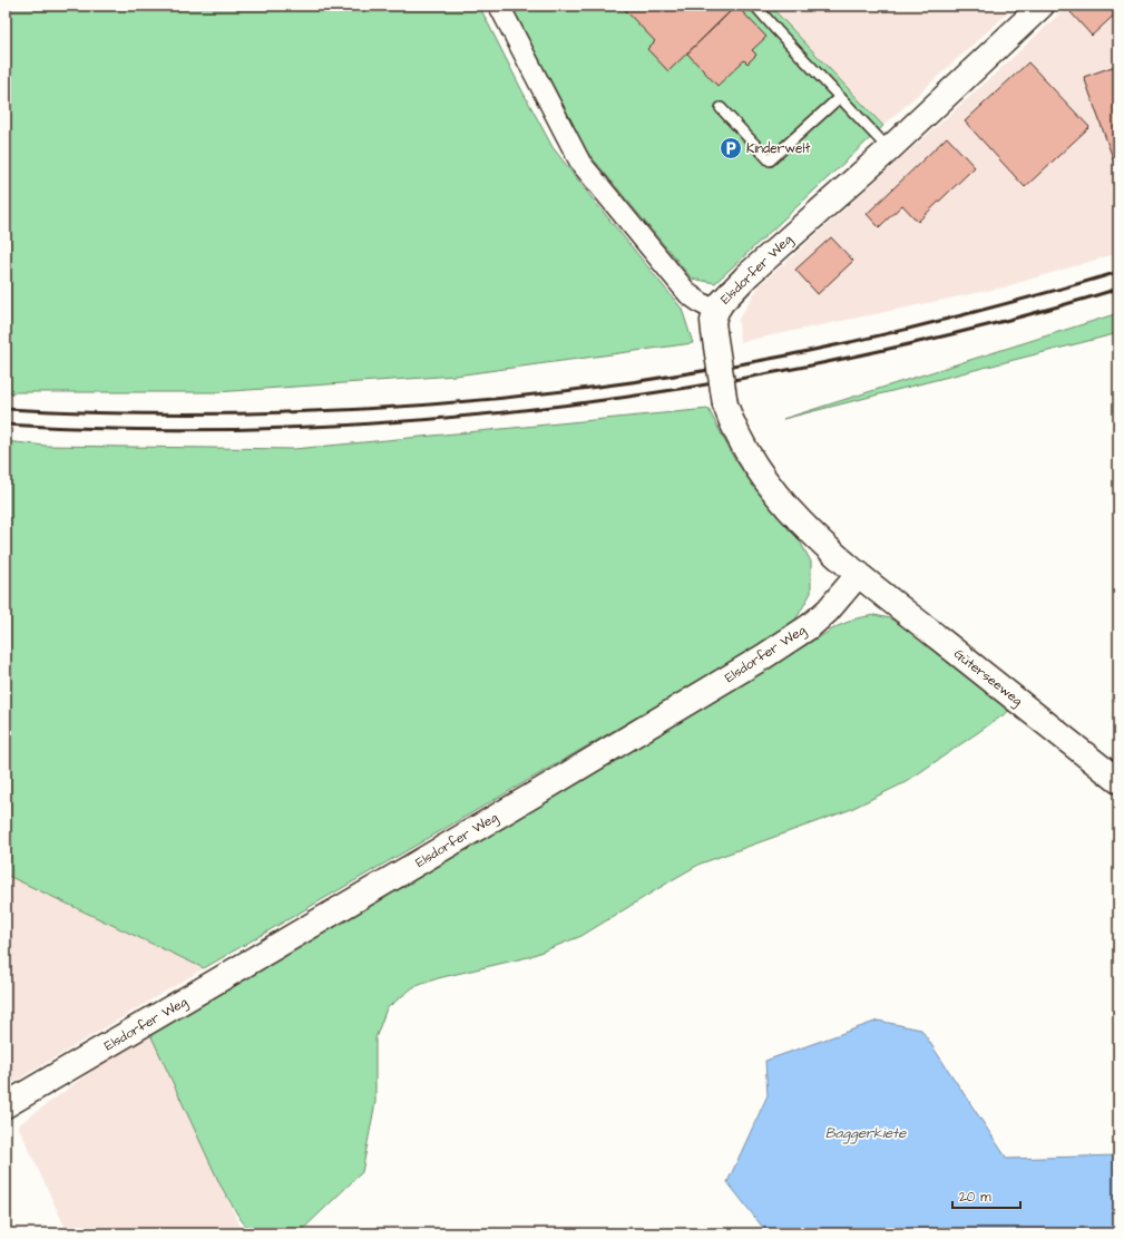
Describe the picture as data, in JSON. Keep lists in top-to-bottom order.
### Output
{
  "streets": {
    "street": ["Elsdorfer Weg", "Güterseeweg"]
  },
  "crossings": [
    ["Elsdorfer Weg", "Güterseeweg"]
  ],
  "water": ["Baggerkiete"],
  "places": {
    "parking": ["Kinderwelt"]
  },
  "scale_bar": "20 m"
}
